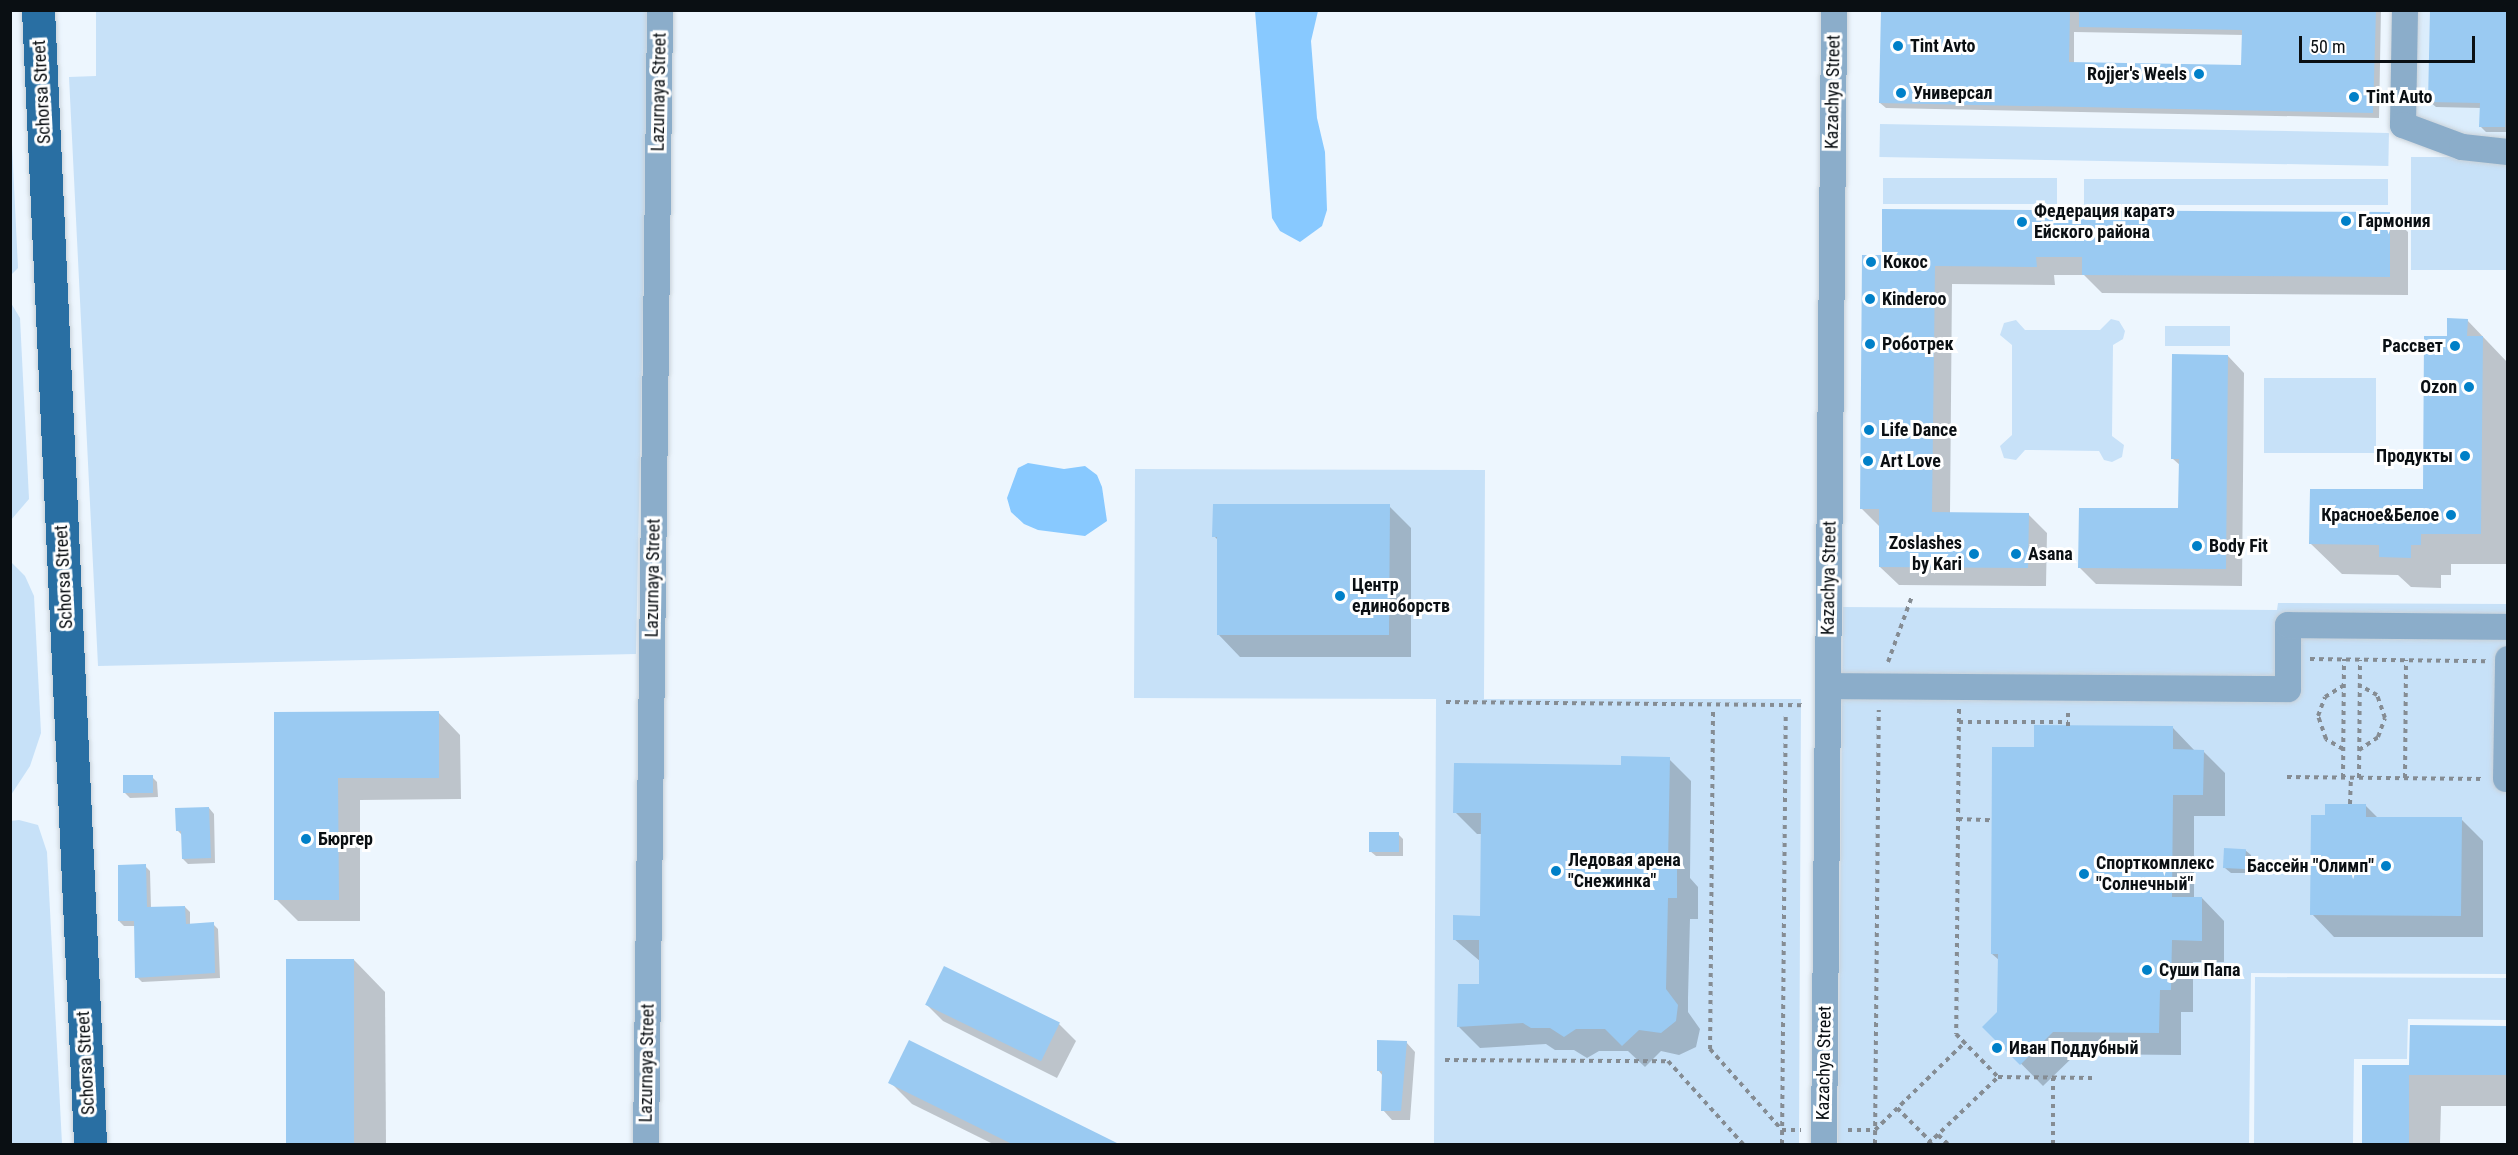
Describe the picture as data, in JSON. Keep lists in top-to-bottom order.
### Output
{
  "streets": {
    "main road": ["Schorsa Street"],
    "street": ["Lazurnaya Street", "Kazachya Street"]
  },
  "places": [
    "Tint Avto",
    "Rojjer's Weels",
    "Универсал",
    "Tint Auto",
    "Гармония",
    "Федерация каратэ Ейского района",
    "Кокос",
    "Kinderoo",
    "Роботрек",
    "Рассвет",
    "Ozon",
    "Life Dance",
    "Продукты",
    "Art Love",
    "Красное&Белое",
    "Body Fit",
    "Zoslashes by Kari",
    "Asana",
    "Центр единоборств",
    "Бюргер",
    "Бассейн \"Олимп\"",
    "Ледовая арена \"Снежинка\"",
    "Спорткомплекс \"Солнечный\"",
    "Суши Папа",
    "Иван Поддубный"
  ],
  "scale_bar": "50 m"
}
